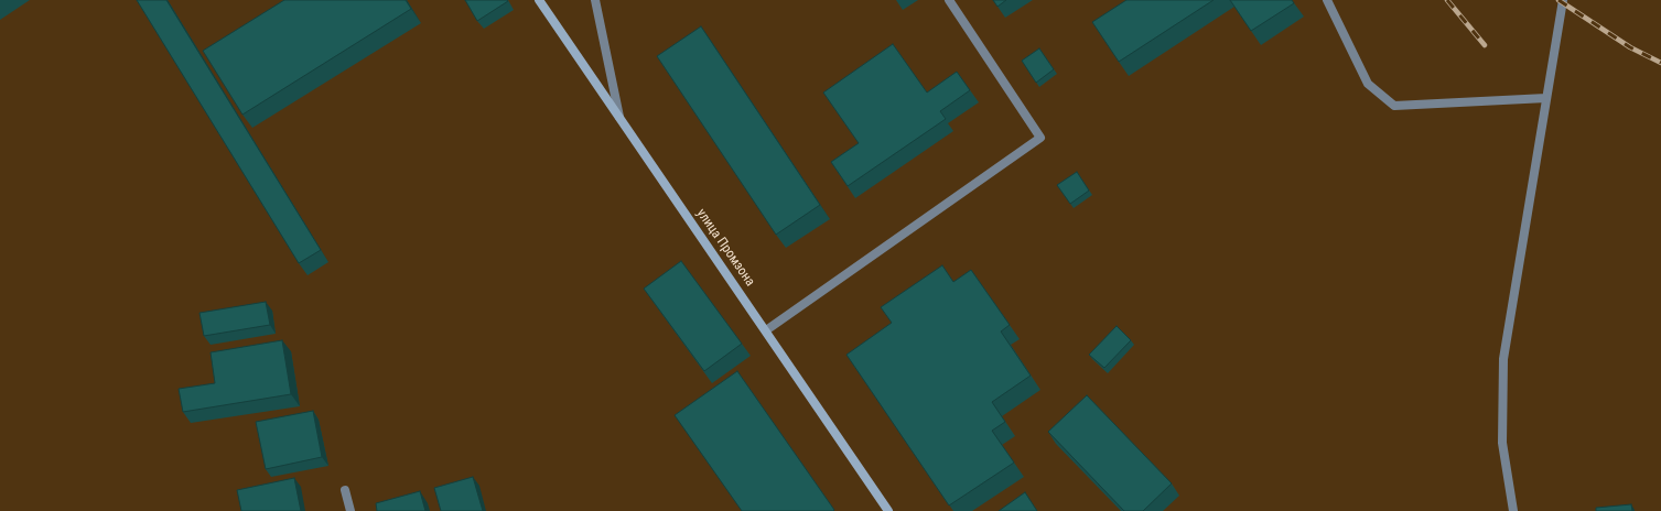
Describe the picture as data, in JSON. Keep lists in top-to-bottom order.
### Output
{
  "streets": {
    "main road": ["улица Промзона"]
  }
}
